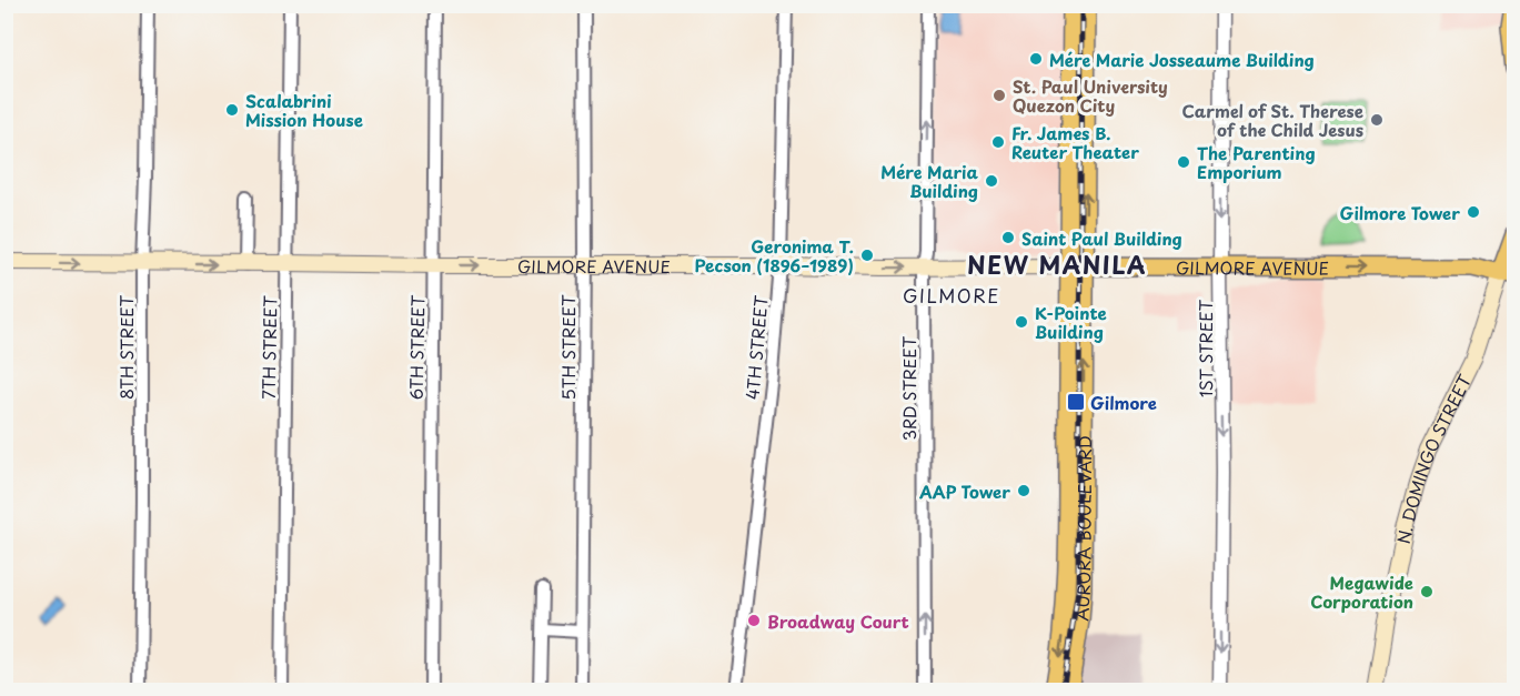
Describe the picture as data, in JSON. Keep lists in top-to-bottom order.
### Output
{
  "streets": {
    "main road": ["GILMORE AVENUE", "N. DOMINGO STREET", "AURORA BOULEVARD"],
    "street": [
      "8TH STREET",
      "7TH STREET",
      "6TH STREET",
      "5TH STREET",
      "4TH STREET",
      "1ST STREET",
      "3RD STREET"
    ]
  },
  "crossings": [
    ["GILMORE AVENUE", "8TH STREET"],
    ["GILMORE AVENUE", "7TH STREET"],
    ["GILMORE AVENUE", "6TH STREET"],
    ["GILMORE AVENUE", "5TH STREET"],
    ["GILMORE AVENUE", "4TH STREET"],
    ["GILMORE AVENUE", "1ST STREET"],
    ["GILMORE AVENUE", "3RD STREET"],
    ["GILMORE AVENUE", "N. DOMINGO STREET"],
    ["GILMORE AVENUE", "AURORA BOULEVARD"]
  ],
  "one_way": ["GILMORE AVENUE", "1ST STREET", "3RD STREET"],
  "districts": ["NEW MANILA", "GILMORE"],
  "places": {
    "other": [
      "Mére Marie Josseaume Building",
      "St. Paul University Quezon City",
      "Scalabrini Mission House",
      "Carmel of St. Therese of the Child Jesus",
      "Fr. James B. Reuter Theater",
      "The Parenting Emporium",
      "Mére Maria Building",
      "Gilmore Tower",
      "Saint Paul Building",
      "Geronima T. Pecson (1896–1989)",
      "K-Pointe Building",
      "AAP Tower",
      "Megawide Corporation",
      "Broadway Court"
    ],
    "transit": ["Gilmore"]
  }
}
